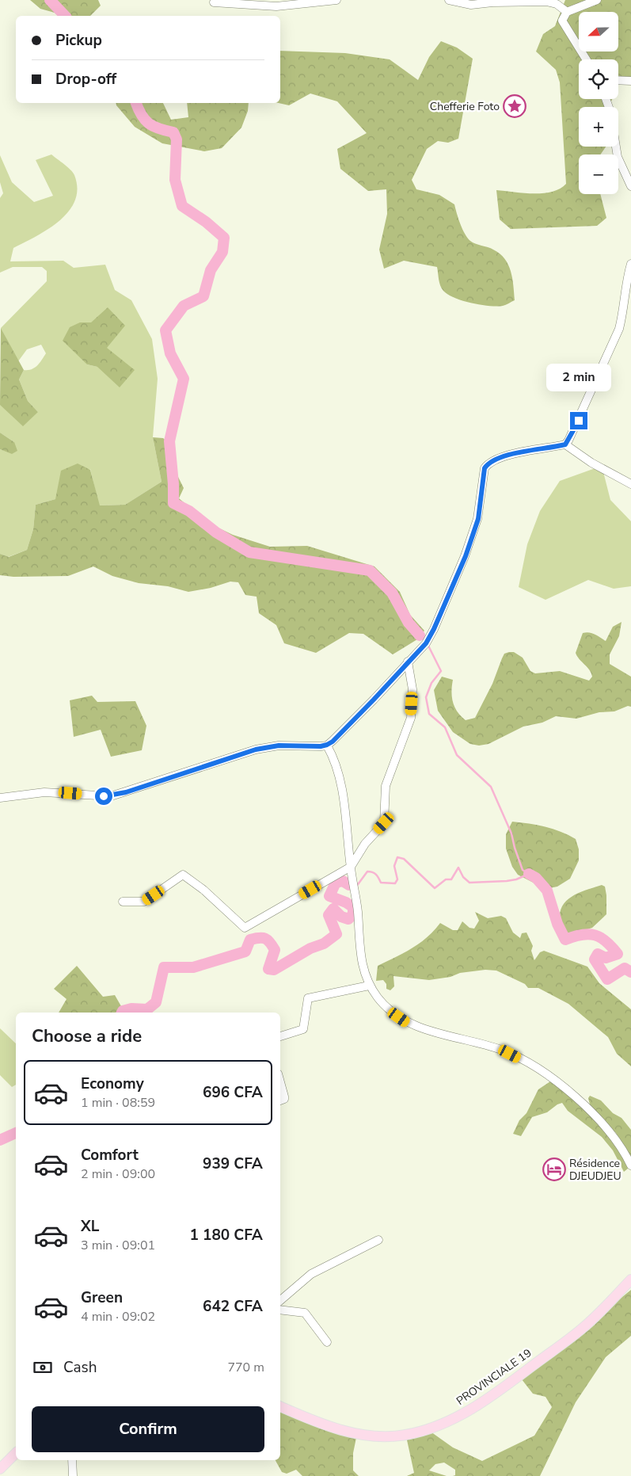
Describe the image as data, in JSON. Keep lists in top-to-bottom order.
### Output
{
  "streets": {
    "main road": ["PROVINCIALE 19"]
  },
  "places": {
    "place": ["Chefferie Foto"],
    "hotel": ["Résidence DJEUDJEU"]
  },
  "north": "left",
  "page": {
    "map_buttons": ["+", "−"],
    "banner": ["Pickup", "Drop-off"],
    "bubble": "2 min",
    "heading": "Choose a ride",
    "list": [
      {
        "name": "Economy",
        "note": "1 min · 08:59",
        "value": "696 CFA"
      },
      {
        "name": "Comfort",
        "note": "2 min · 09:00",
        "value": "939 CFA"
      },
      {
        "name": "XL",
        "note": "3 min · 09:01",
        "value": "1 180 CFA"
      },
      {
        "name": "Green",
        "note": "4 min · 09:02",
        "value": "642 CFA"
      }
    ],
    "pay": ["Cash", "770 m"],
    "buttons": "Confirm"
  }
}
